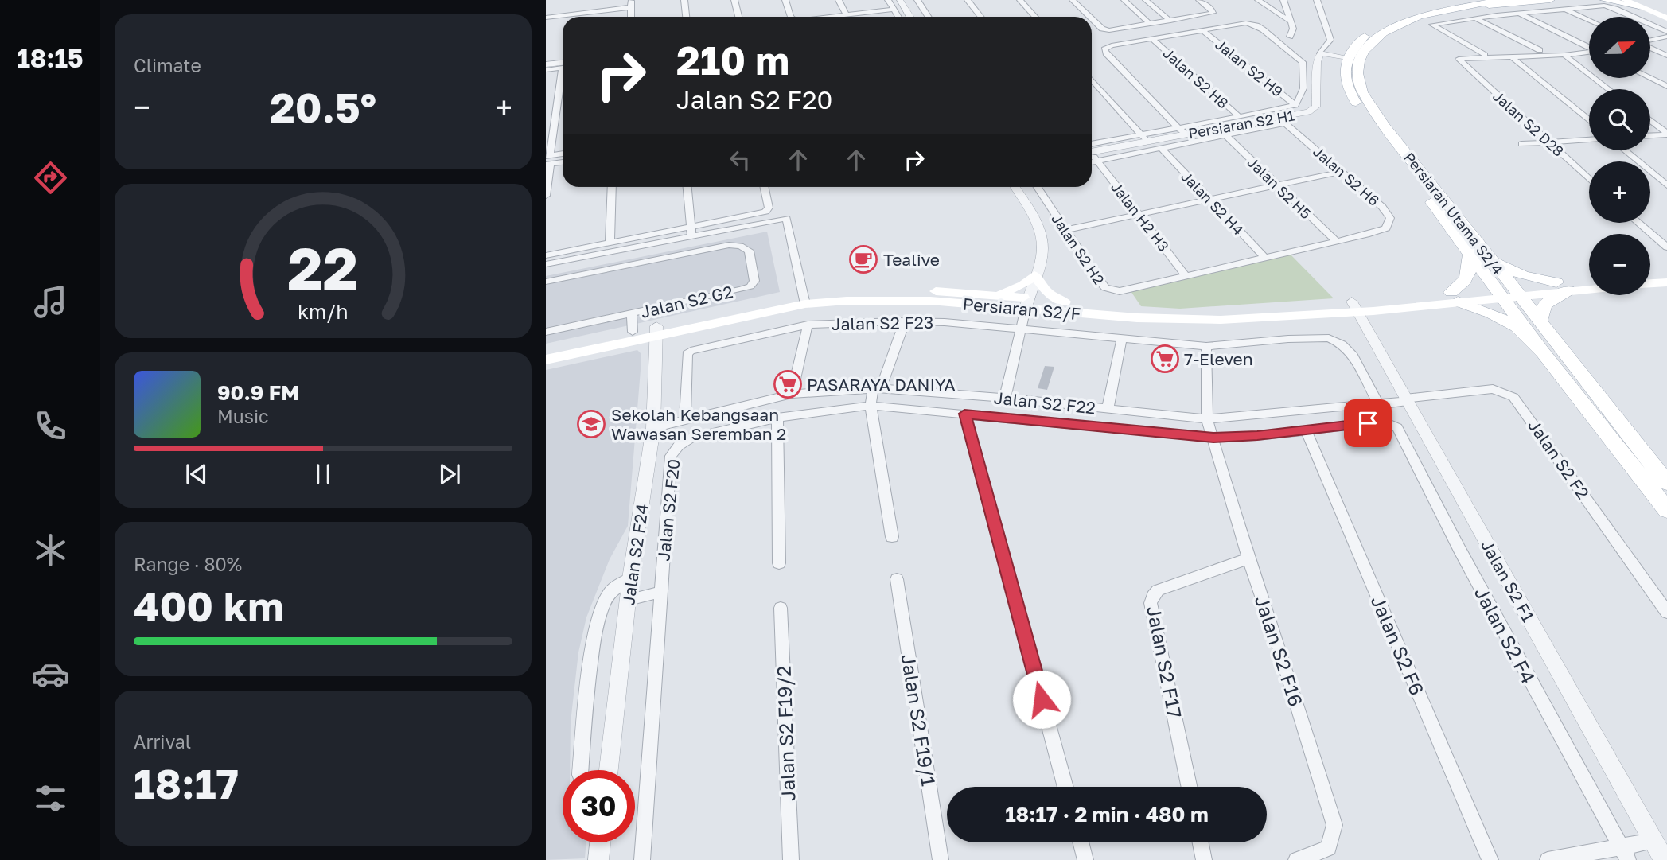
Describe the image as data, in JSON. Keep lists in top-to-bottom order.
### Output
{
  "streets": {
    "main road": ["Persiaran Utama S2/4", "Persiaran S2/F"],
    "street": [
      "Jalan S2 H9",
      "Jalan S2 H8",
      "Jalan S2 D28",
      "Persiaran S2 H1",
      "Jalan S2 H6",
      "Jalan S2 H5",
      "Jalan S2 H4",
      "Jalan H2 H3",
      "Jalan S2 H2",
      "Jalan S2 G2",
      "Jalan S2 F23",
      "Jalan S2 F22",
      "Jalan S2 F2",
      "Jalan S2 F20",
      "Jalan S2 F24",
      "Jalan S2 F1",
      "Jalan S2 F4",
      "Jalan S2 F6",
      "Jalan S2 F16",
      "Jalan S2 F17",
      "Jalan S2 F19/1",
      "Jalan S2 F19/2"
    ]
  },
  "crossings": [
    ["Persiaran S2 H1", "Jalan S2 H6"],
    ["Jalan S2 H6", "Jalan S2 H5"],
    ["Persiaran Utama S2/4", "Persiaran S2/F"],
    ["Jalan H2 H3", "Jalan S2 H2"],
    ["Persiaran S2/F", "Jalan S2 F24"],
    ["Persiaran S2/F", "Jalan S2 F1"],
    ["Jalan S2 F23", "Jalan S2 F22"],
    ["Jalan S2 F23", "Jalan S2 F16"],
    ["Jalan S2 F22", "Jalan S2 F2"],
    ["Jalan S2 F22", "Jalan S2 F24"],
    ["Jalan S2 F22", "Jalan S2 F1"],
    ["Jalan S2 F22", "Jalan S2 F16"],
    ["Jalan S2 F2", "Jalan S2 F1"],
    ["Jalan S2 F20", "Jalan S2 F4"],
    ["Jalan S2 F20", "Jalan S2 F6"],
    ["Jalan S2 F20", "Jalan S2 F16"],
    ["Jalan S2 F16", "Jalan S2 F17"]
  ],
  "places": {
    "cafe": ["Tealive"],
    "supermarket": ["7-Eleven", "PASARAYA DANIYA"],
    "school or university": ["Sekolah Kebangsaan Wawasan Seremban 2"]
  },
  "north": "right",
  "page": {
    "tabs": "18:15",
    "tile": [
      "Climate",
      ["Range · 80%", "400 km"],
      ["Arrival", "18:17"]
    ],
    "map_buttons": ["+", "−"],
    "turn": ["210 m", "Jalan S2 F20"],
    "heat": ["−", "20.5°", "+"],
    "song": ["90.9 FM", "Music"],
    "limit": "30",
    "trip": "18:17 · 2 min · 480 m",
    "gauge": ["22", "km/h"]
  }
}
